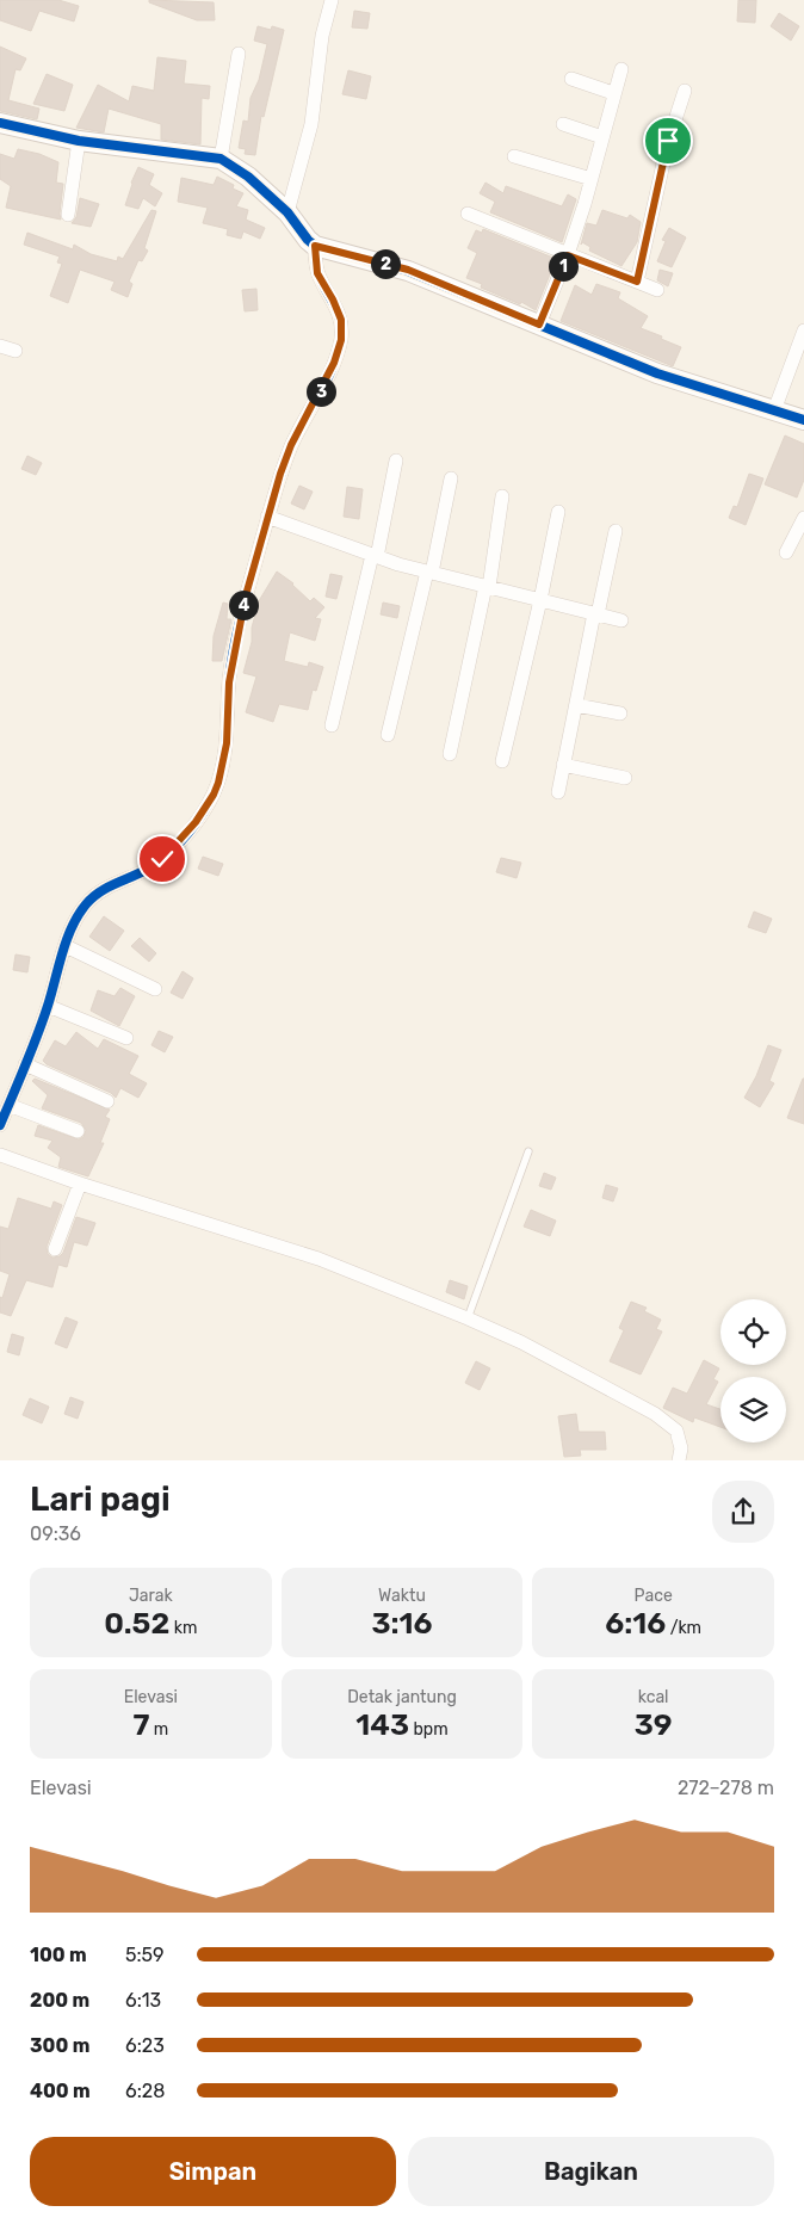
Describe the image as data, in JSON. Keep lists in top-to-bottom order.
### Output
{
  "page": {
    "pins": [
      "2",
      "1",
      "3",
      "4"
    ],
    "heading": ["Lari pagi", "09:36"],
    "stats": [
      ["Jarak", "0.52 km"],
      ["Waktu", "3:16"],
      ["Pace", "6:16 /km"],
      ["Elevasi", "7 m"],
      ["Detak jantung", "143 bpm"],
      ["kcal", "39"]
    ],
    "chart": ["Elevasi", "272–278 m"],
    "list": [
      {
        "name": "100 m",
        "note": "5:59"
      },
      {
        "name": "200 m",
        "note": "6:13"
      },
      {
        "name": "300 m",
        "note": "6:23"
      },
      {
        "name": "400 m",
        "note": "6:28"
      }
    ],
    "buttons": ["Simpan", "Bagikan"]
  }
}
